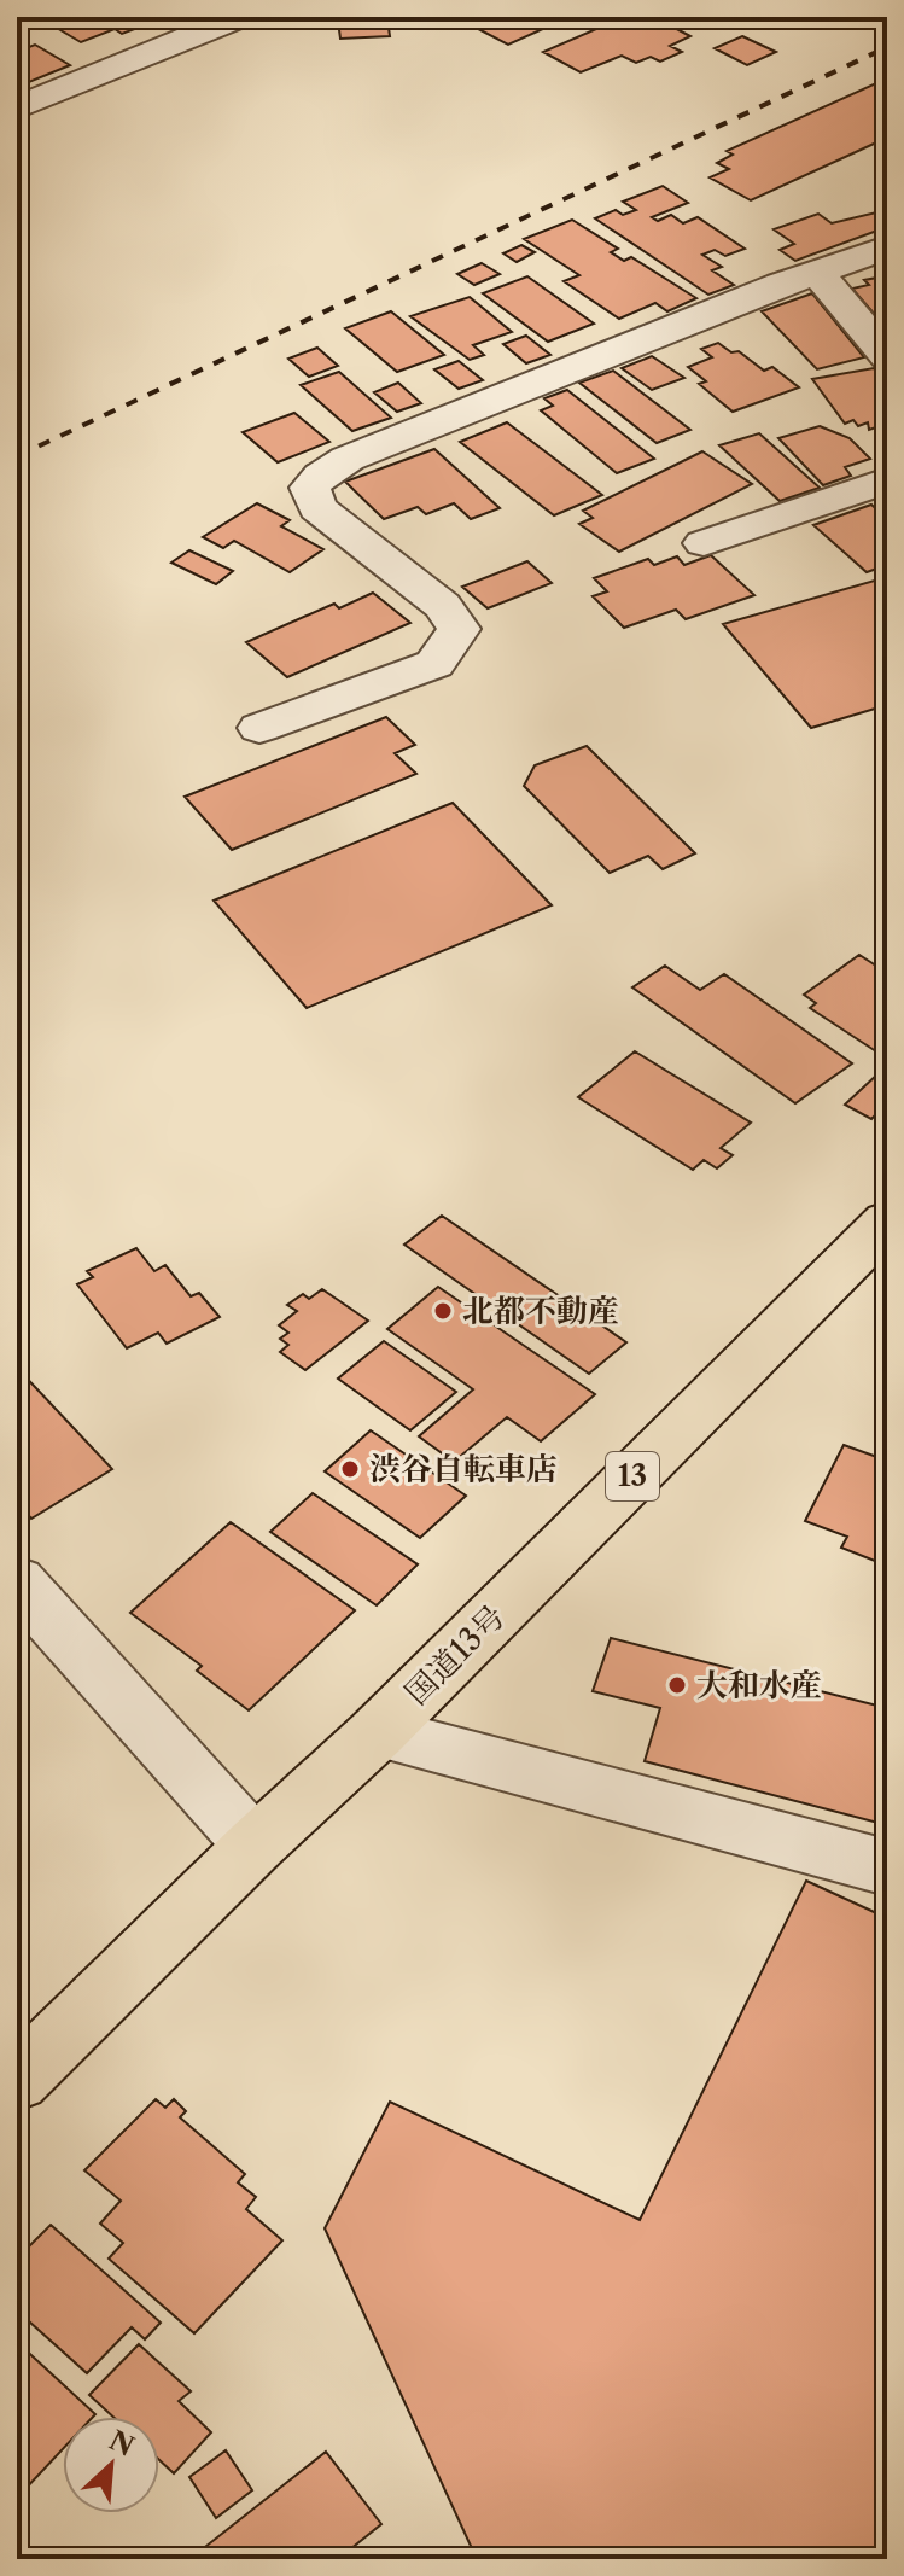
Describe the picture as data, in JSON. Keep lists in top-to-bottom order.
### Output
{
  "streets": {
    "highway": ["13", "国道13号"]
  },
  "places": ["北都不動産", "渋谷自転車店", "大和水産"],
  "north": "top right"
}
